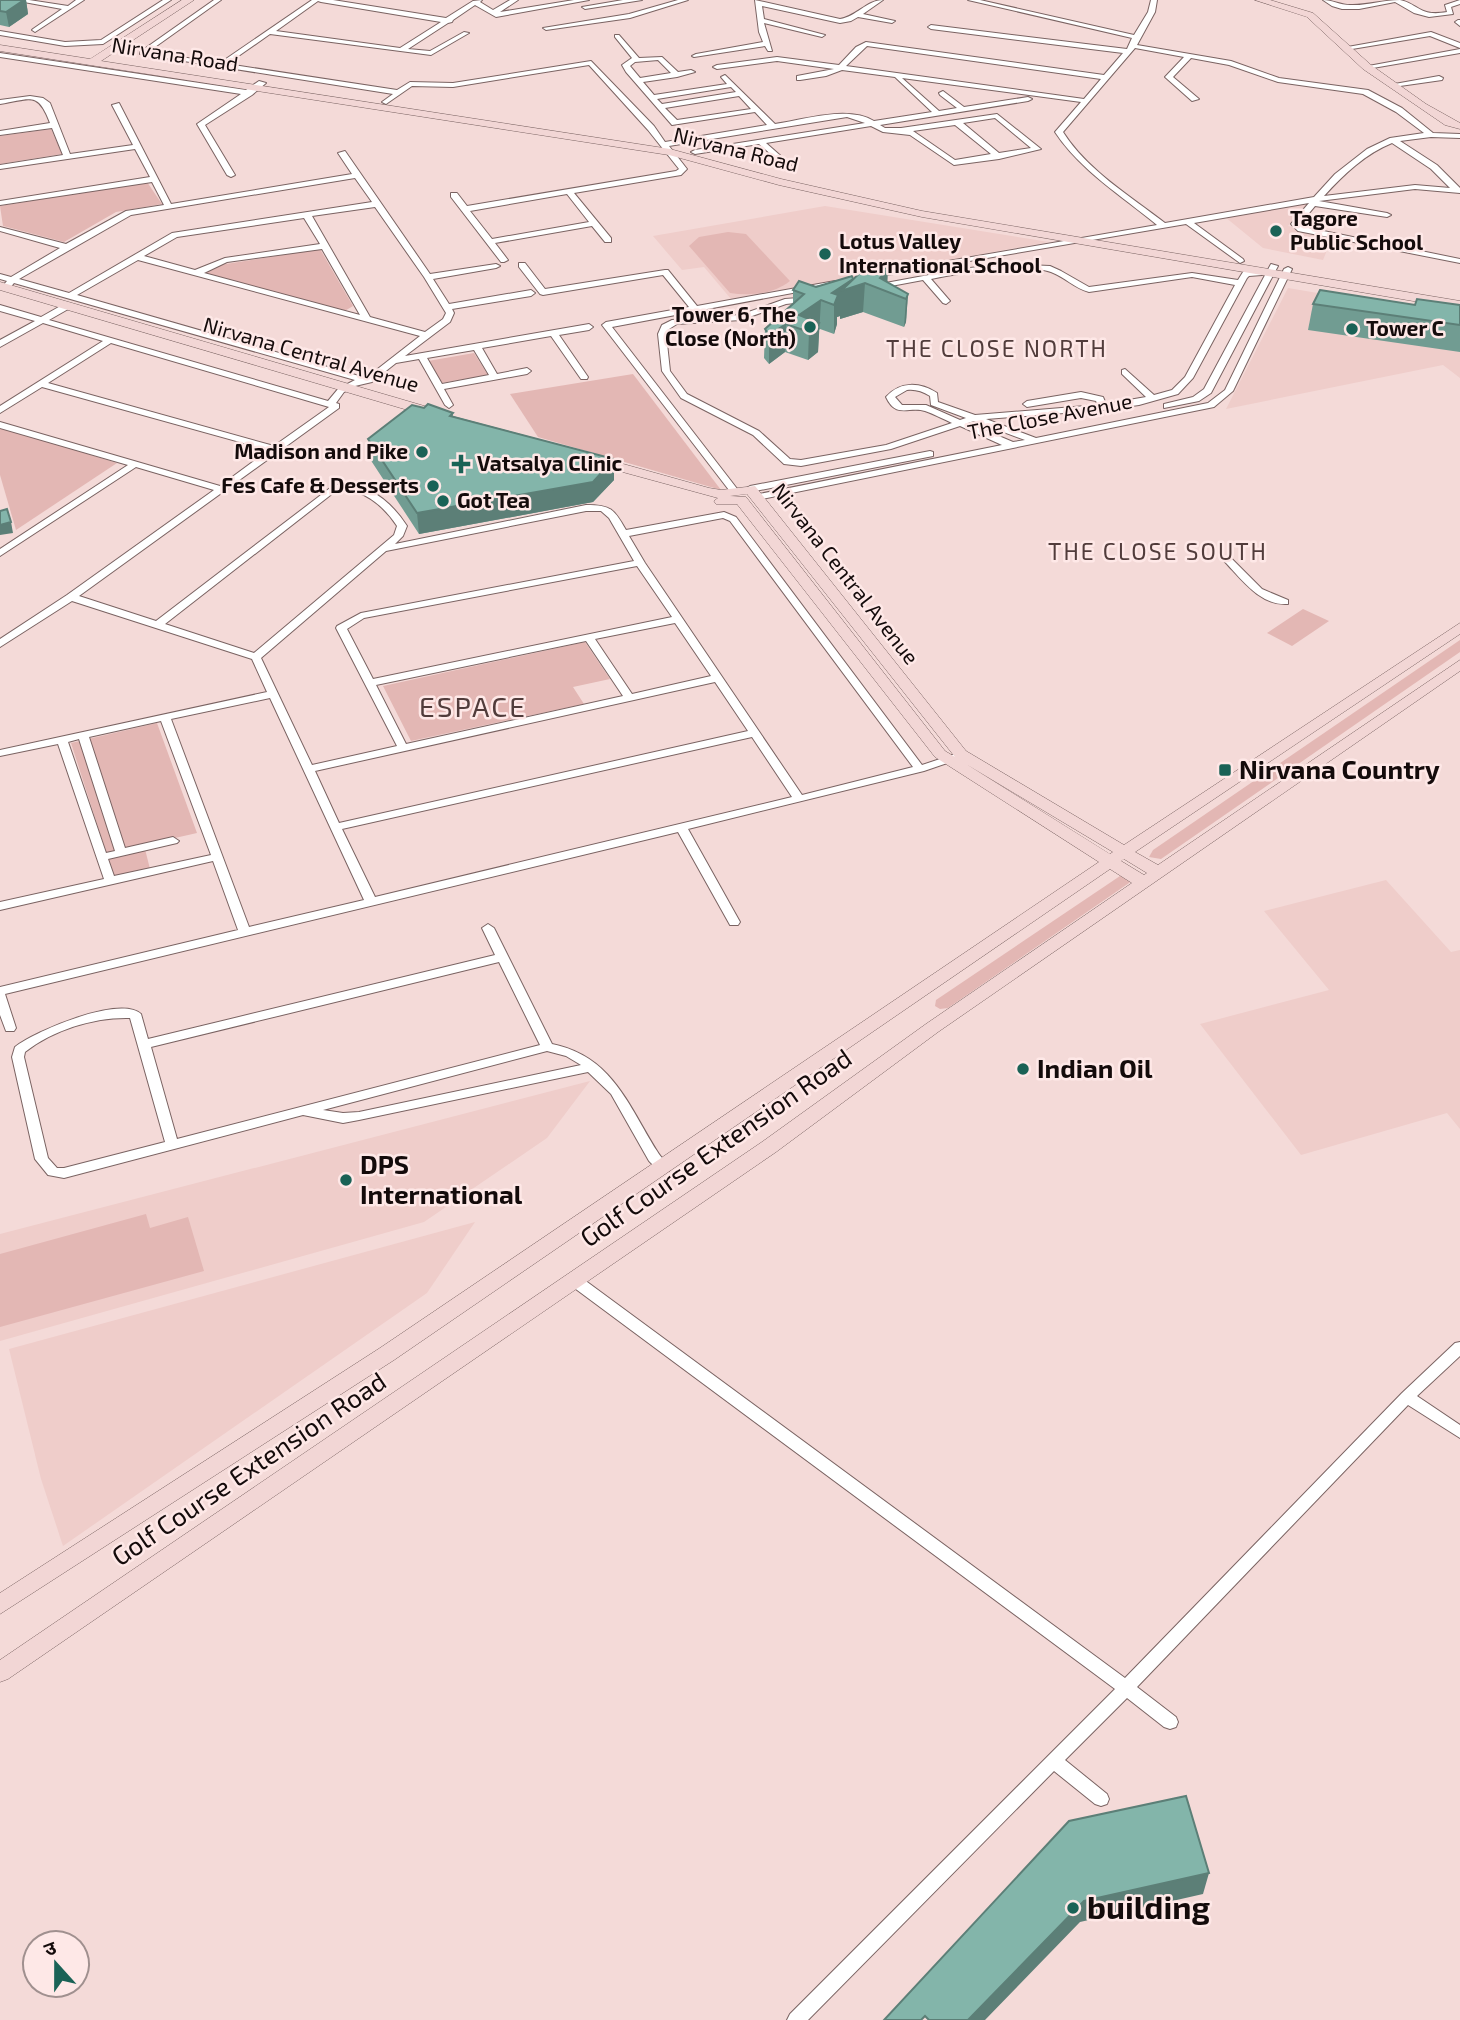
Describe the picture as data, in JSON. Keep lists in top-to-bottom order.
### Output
{
  "streets": {
    "main road": ["Nirvana Road", "Nirvana Central Avenue", "Golf Course Extension Road"],
    "street": ["The Close Avenue"]
  },
  "crossings": [
    ["Nirvana Central Avenue", "The Close Avenue"],
    ["Nirvana Central Avenue", "Golf Course Extension Road"]
  ],
  "districts": ["THE CLOSE NORTH", "THE CLOSE SOUTH", "ESPACE"],
  "places": {
    "other": [
      "Tagore Public School",
      "Lotus Valley International School",
      "Tower 6, The Close (North)",
      "Tower C",
      "Madison and Pike",
      "Fes Cafe & Desserts",
      "Got Tea",
      "Indian Oil",
      "DPS International",
      "building"
    ],
    "health": ["Vatsalya Clinic"],
    "transit": ["Nirvana Country"]
  },
  "north": "top"
}
